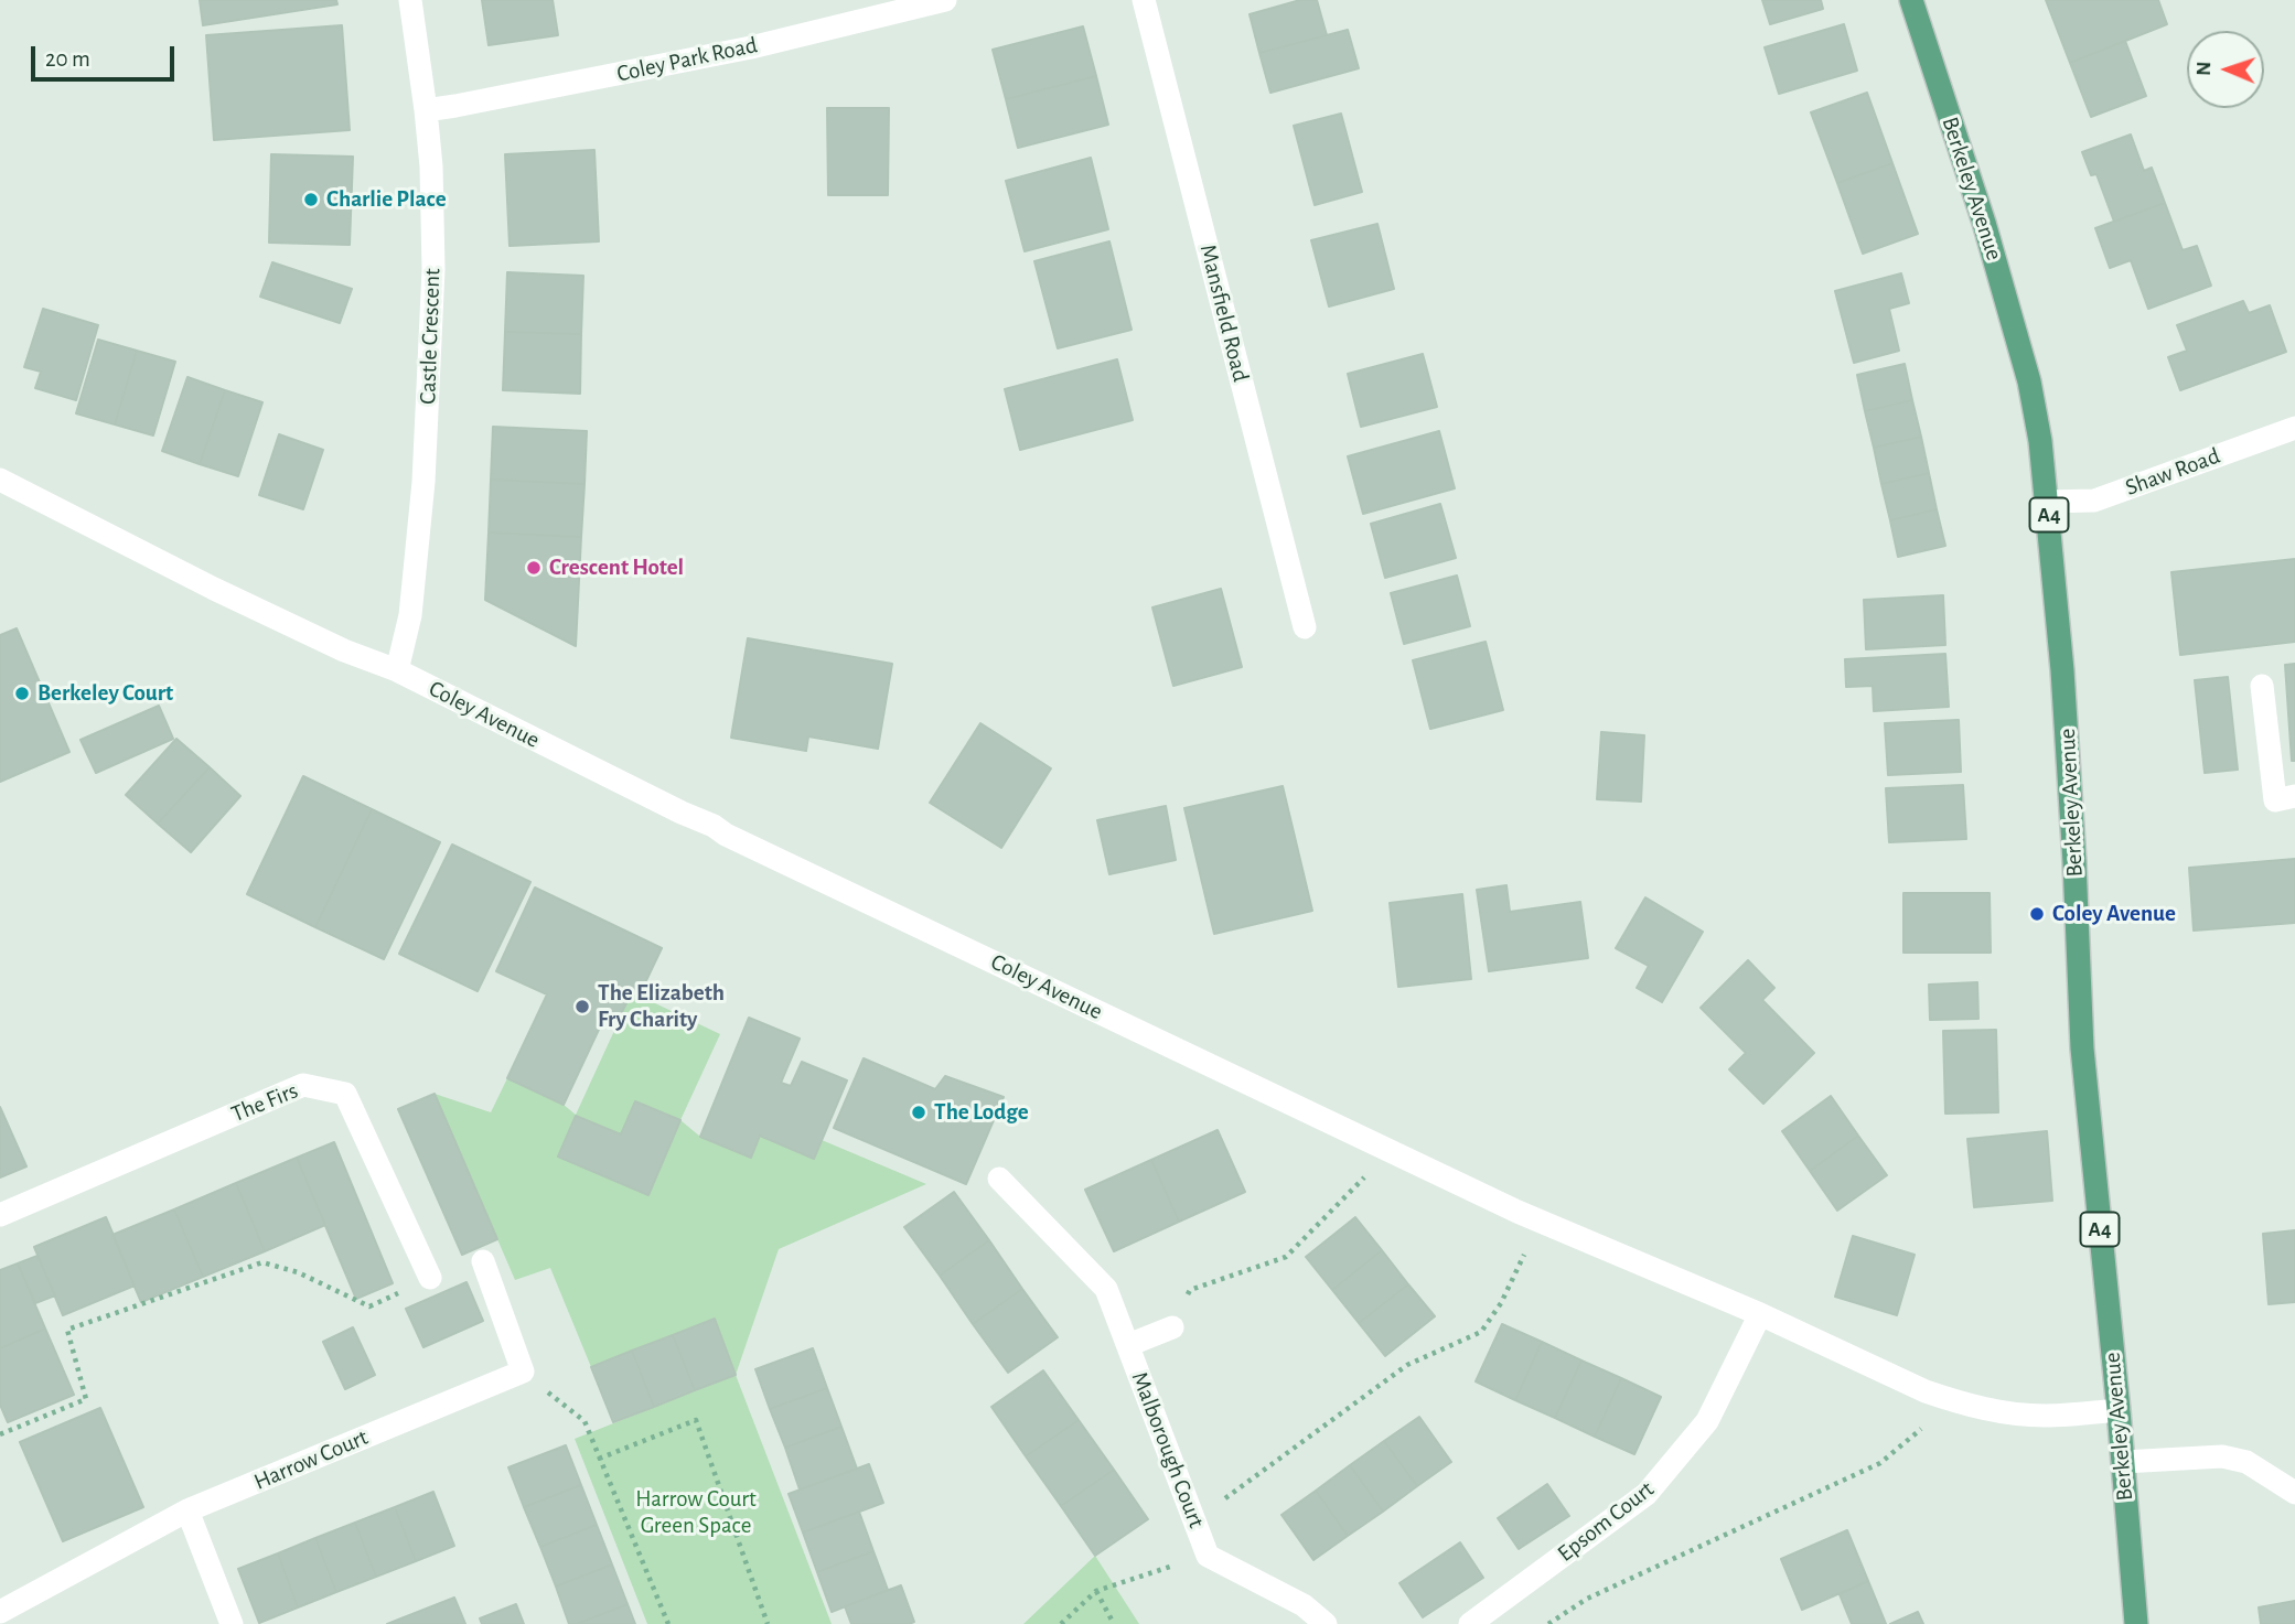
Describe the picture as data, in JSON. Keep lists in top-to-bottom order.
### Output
{
  "streets": {
    "main road": ["Berkeley Avenue", "A4"],
    "street": [
      "Coley Park Road",
      "Mansfield Road",
      "Castle Crescent",
      "Shaw Road",
      "Coley Avenue",
      "The Firs",
      "Malborough Court",
      "Harrow Court",
      "Epsom Court"
    ]
  },
  "crossings": [
    ["Coley Park Road", "Castle Crescent"],
    ["Berkeley Avenue", "Shaw Road"],
    ["Berkeley Avenue", "Coley Avenue"],
    ["Castle Crescent", "Coley Avenue"],
    ["Coley Avenue", "Epsom Court"]
  ],
  "parks": ["Harrow Court Green Space"],
  "places": [
    "Charlie Place",
    "Crescent Hotel",
    "Berkeley Court",
    "Coley Avenue",
    "The Elizabeth Fry Charity",
    "The Lodge"
  ],
  "scale_bar": "20 m",
  "north": "left"
}
